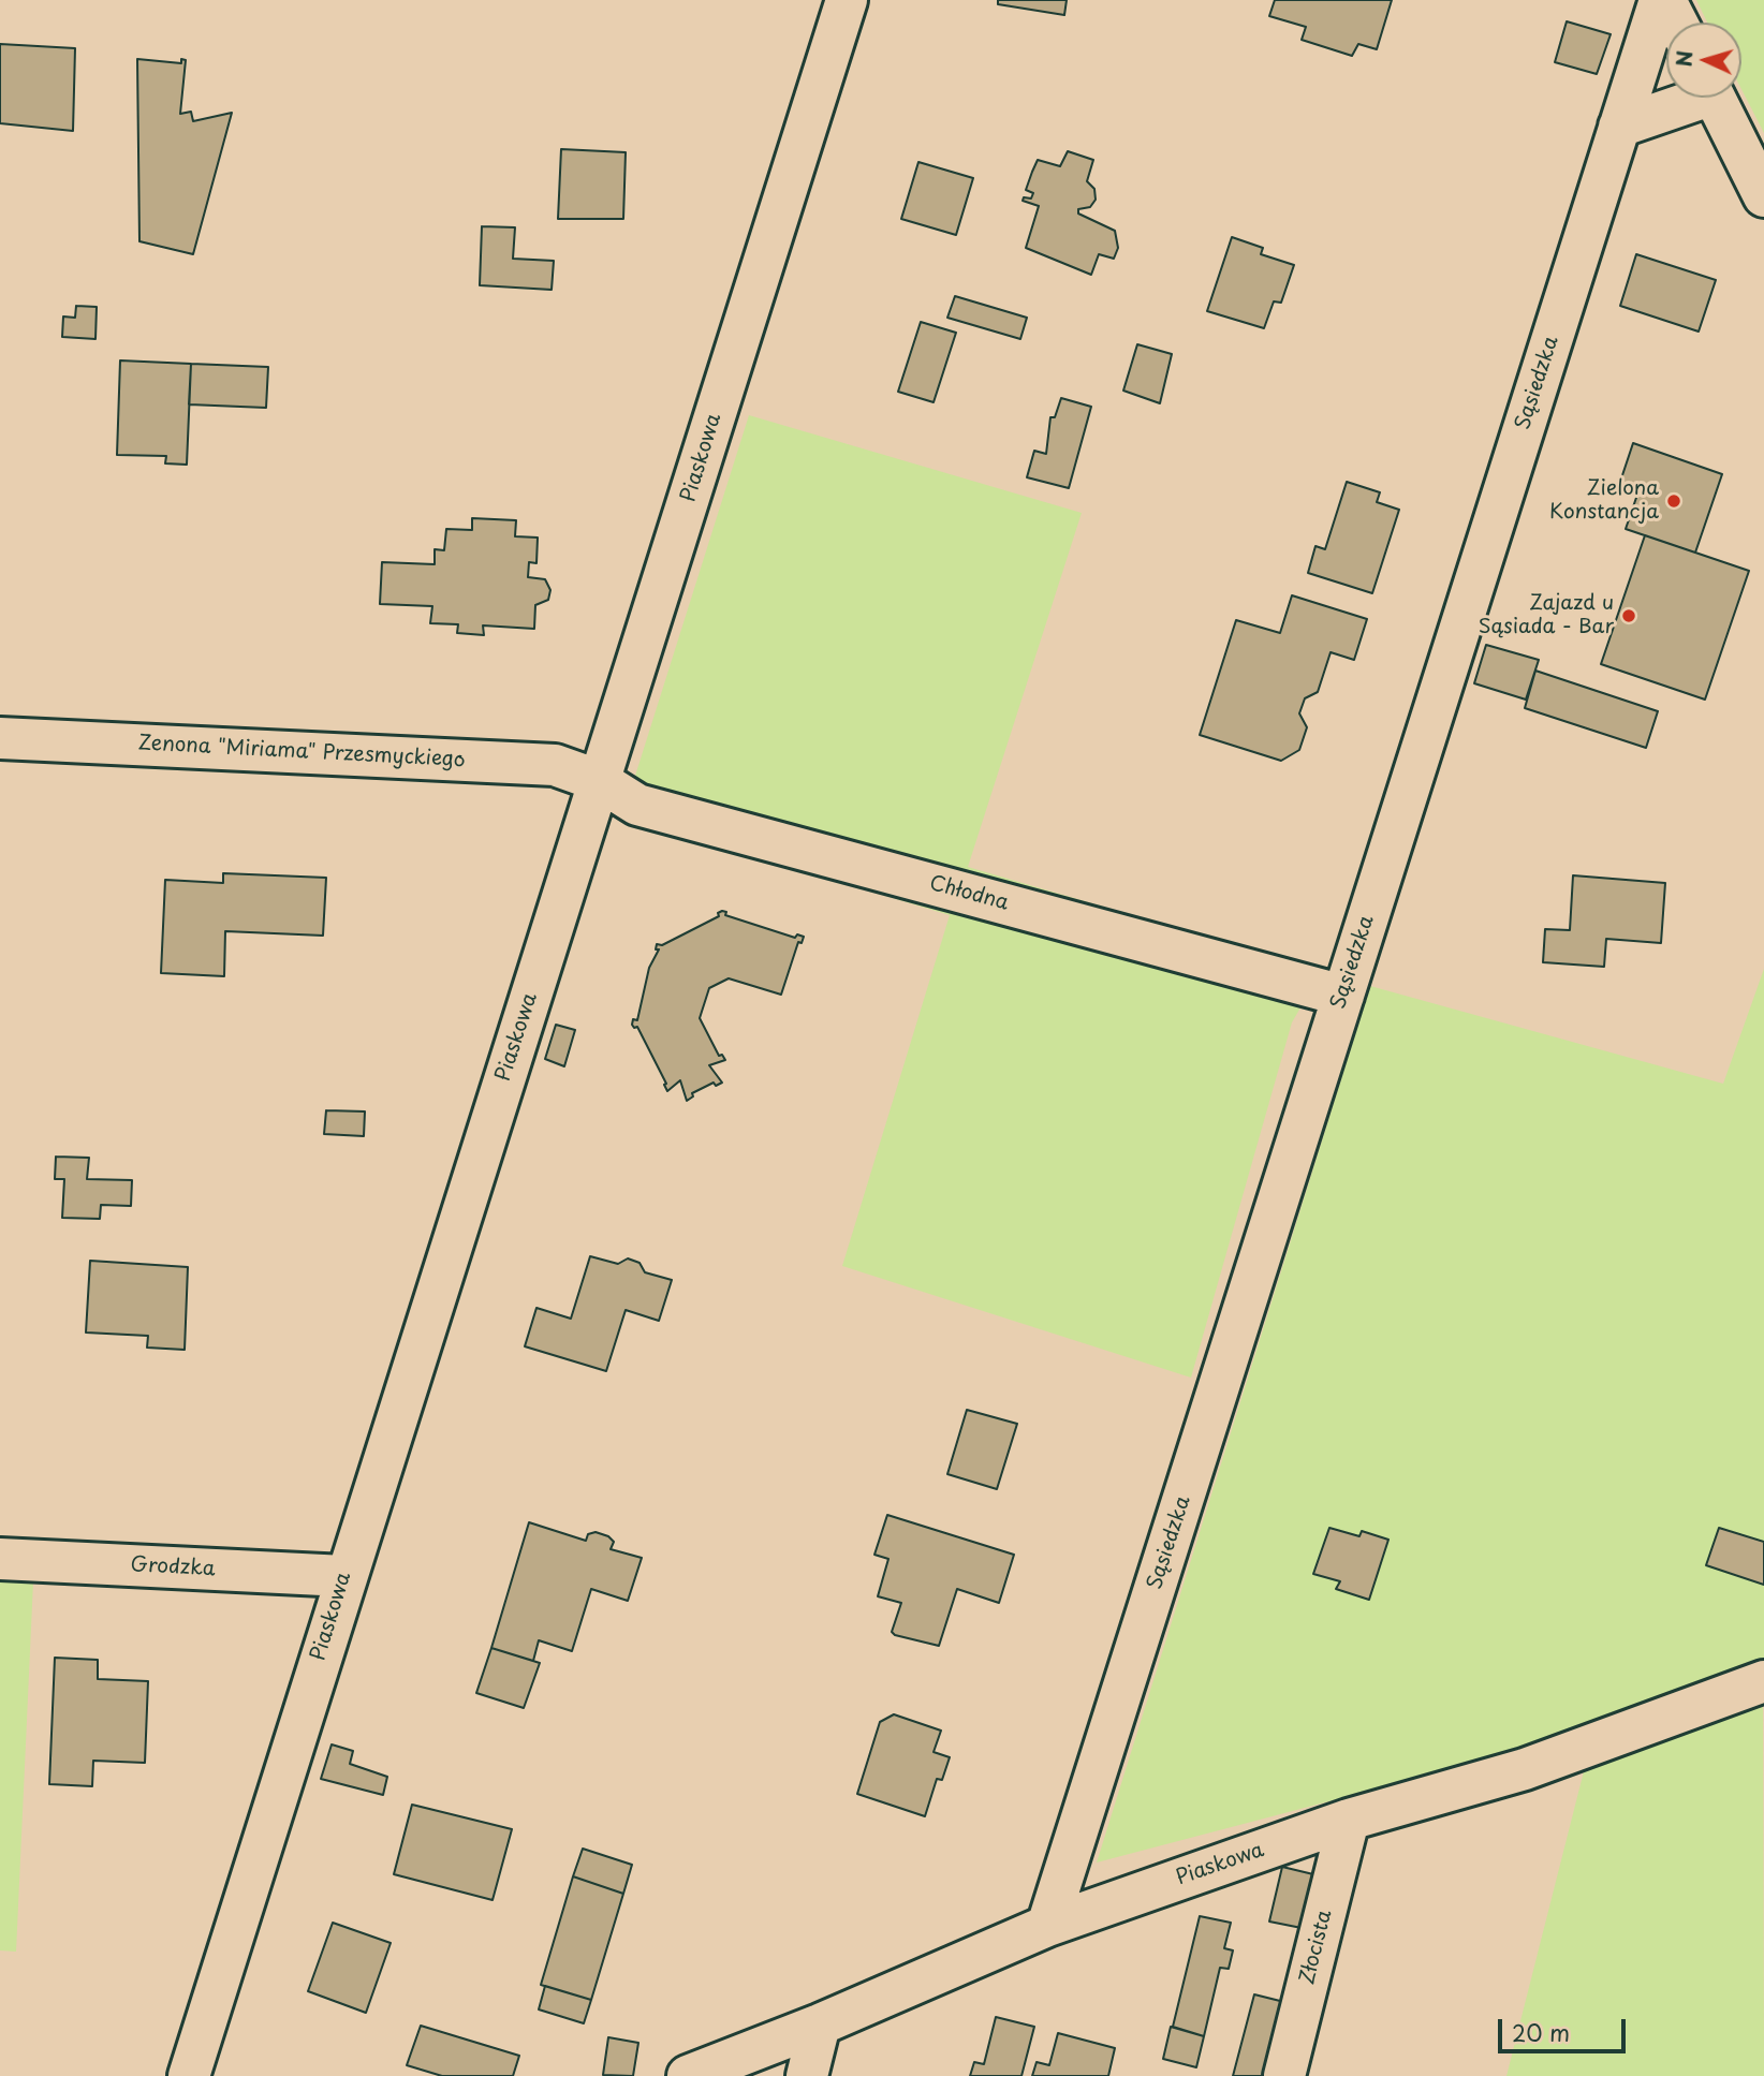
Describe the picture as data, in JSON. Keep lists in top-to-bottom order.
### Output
{
  "streets": {
    "street": [
      "Sąsiedzka",
      "Piaskowa",
      "Zenona \"Miriama\" Przesmyckiego",
      "Chłodna",
      "Grodzka",
      "Złocista"
    ]
  },
  "crossings": [
    ["Sąsiedzka", "Piaskowa"],
    ["Sąsiedzka", "Chłodna"],
    ["Piaskowa", "Zenona \"Miriama\" Przesmyckiego"],
    ["Piaskowa", "Chłodna"],
    ["Piaskowa", "Grodzka"],
    ["Piaskowa", "Złocista"],
    ["Zenona \"Miriama\" Przesmyckiego", "Chłodna"]
  ],
  "places": ["Zielona Konstancja", "Zajazd u Sąsiada - Bar"],
  "scale_bar": "20 m",
  "north": "left"
}
